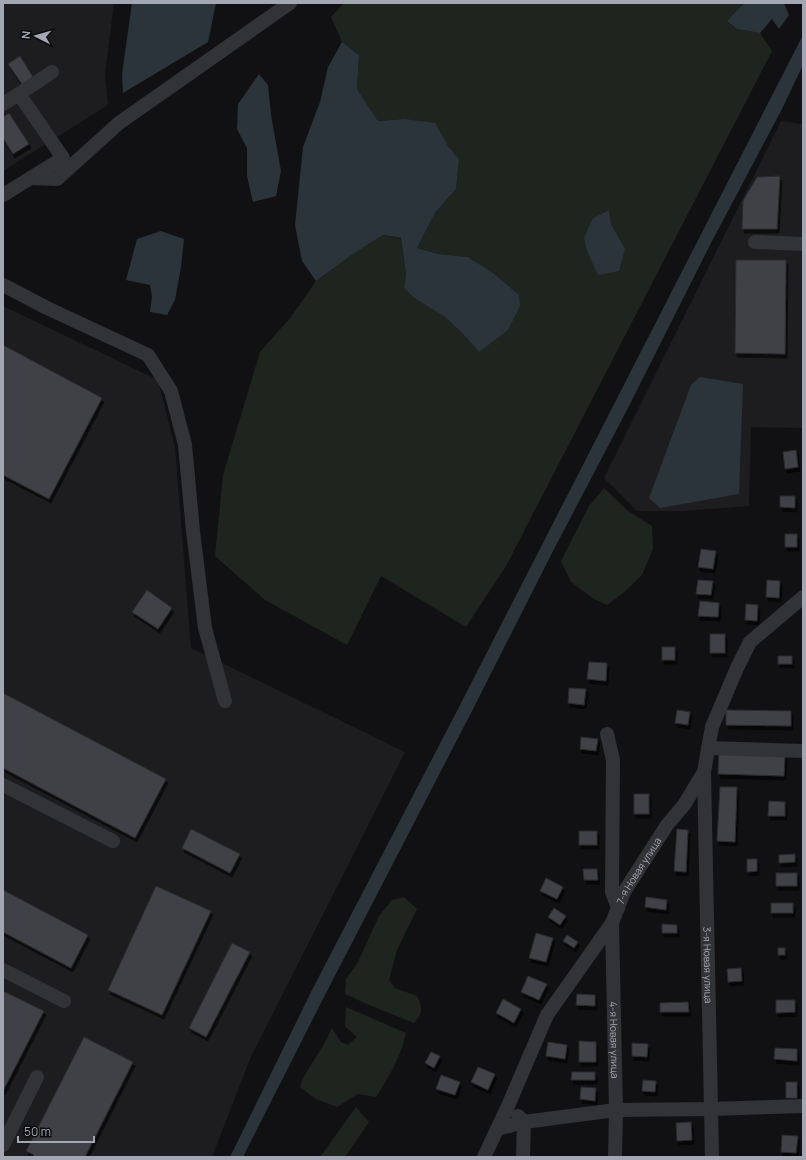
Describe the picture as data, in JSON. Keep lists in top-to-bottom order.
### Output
{
  "streets": {
    "street": ["7-я Новая улица", "3-я Новая улица", "4-я Новая улица"]
  },
  "crossings": [
    ["7-я Новая улица", "3-я Новая улица"],
    ["7-я Новая улица", "4-я Новая улица"]
  ],
  "scale_bar": "50 m",
  "north": "left"
}
